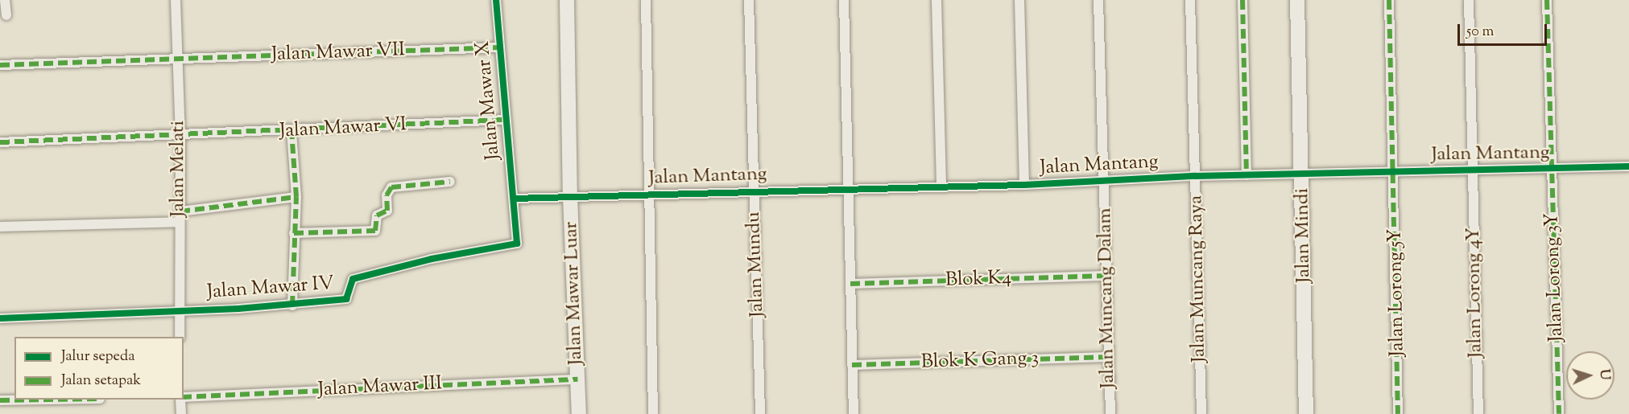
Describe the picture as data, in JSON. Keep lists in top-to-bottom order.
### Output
{
  "streets": {
    "street": [
      "Jalan Mawar VII",
      "Jalan Mawar X",
      "Jalan Mawar VI",
      "Jalan Mantang",
      "Jalan Melati",
      "Jalan Mindi",
      "Jalan Mundu",
      "Jalan Lorong 3Y",
      "Jalan Muncang Raya",
      "Blok K4",
      "Jalan Mawar IV",
      "Jalan Lorong 5Y",
      "Jalan Lorong 4Y",
      "Jalan Mawar Luar",
      "Jalan Muncang Dalam",
      "Blok K Gang 3",
      "Jalan Mawar III"
    ]
  },
  "crossings": [
    ["Jalan Mawar VII", "Jalan Mawar X"],
    ["Jalan Mawar VII", "Jalan Melati"],
    ["Jalan Mawar X", "Jalan Mawar VI"],
    ["Jalan Mawar X", "Jalan Mawar IV"],
    ["Jalan Mawar VI", "Jalan Melati"],
    ["Jalan Mantang", "Jalan Mindi"],
    ["Jalan Mantang", "Jalan Mundu"],
    ["Jalan Mantang", "Jalan Lorong 3Y"],
    ["Jalan Mantang", "Jalan Muncang Raya"],
    ["Jalan Mantang", "Jalan Lorong 5Y"],
    ["Jalan Mantang", "Jalan Lorong 4Y"],
    ["Jalan Mantang", "Jalan Mawar Luar"],
    ["Jalan Mantang", "Jalan Muncang Dalam"],
    ["Jalan Melati", "Jalan Mawar IV"],
    ["Blok K4", "Jalan Muncang Dalam"],
    ["Jalan Mawar Luar", "Jalan Mawar III"],
    ["Jalan Muncang Dalam", "Blok K Gang 3"]
  ],
  "legend": ["Jalur sepeda", "Jalan setapak"],
  "scale_bar": "50 m",
  "north": "right"
}
